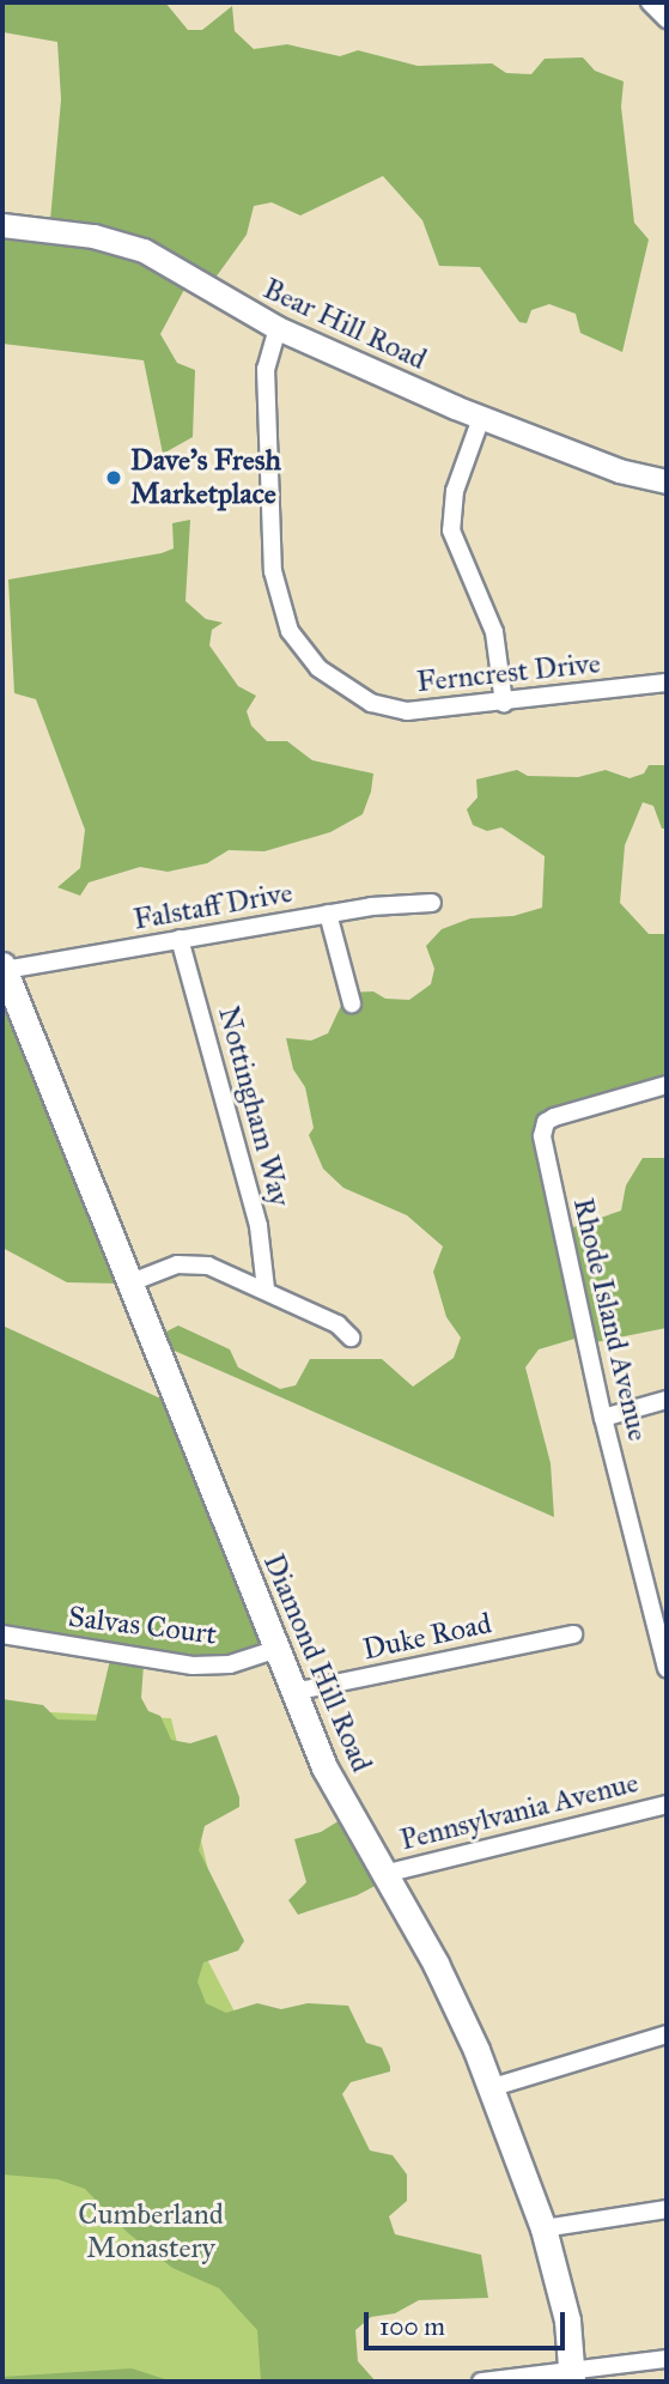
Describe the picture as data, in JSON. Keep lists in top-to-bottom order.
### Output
{
  "streets": {
    "main road": ["Diamond Hill Road"],
    "street": [
      "Bear Hill Road",
      "Ferncrest Drive",
      "Falstaff Drive",
      "Nottingham Way",
      "Rhode Island Avenue",
      "Salvas Court",
      "Duke Road",
      "Pennsylvania Avenue"
    ]
  },
  "crossings": [
    ["Bear Hill Road", "Ferncrest Drive"],
    ["Falstaff Drive", "Nottingham Way"],
    ["Falstaff Drive", "Diamond Hill Road"],
    ["Salvas Court", "Diamond Hill Road"],
    ["Duke Road", "Diamond Hill Road"],
    ["Diamond Hill Road", "Pennsylvania Avenue"]
  ],
  "parks": ["Cumberland Monastery"],
  "places": ["Dave's Fresh Marketplace"],
  "scale_bar": "100 m"
}
